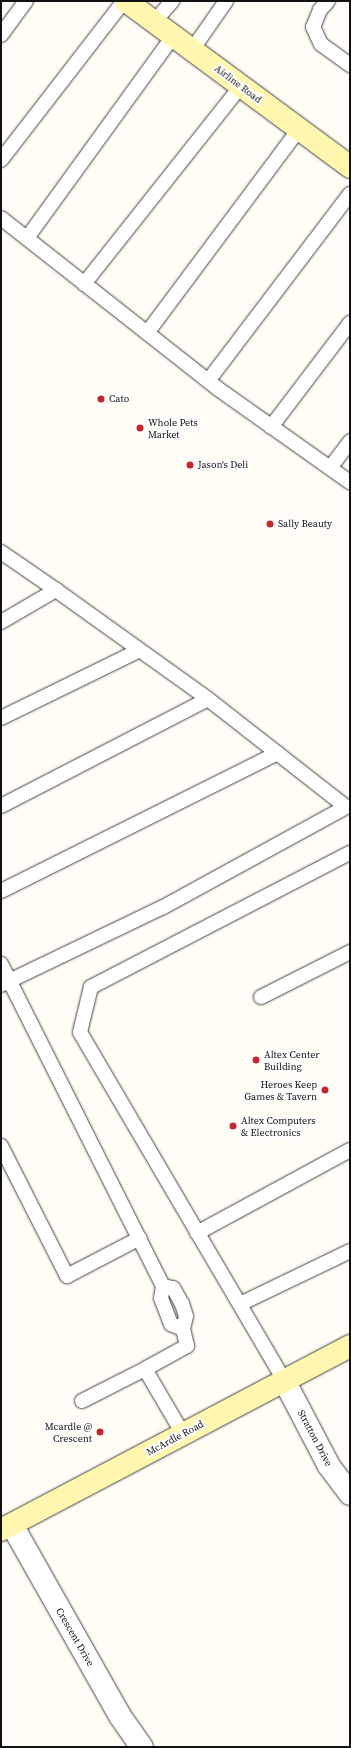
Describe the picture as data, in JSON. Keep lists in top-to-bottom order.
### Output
{
  "streets": {
    "main road": ["Airline Road", "McArdle Road"],
    "street": ["Stratton Drive", "Crescent Drive"]
  },
  "crossings": [
    ["McArdle Road", "Stratton Drive"],
    ["McArdle Road", "Crescent Drive"]
  ],
  "places": [
    "Cato",
    "Whole Pets Market",
    "Jason's Deli",
    "Sally Beauty",
    "Altex Center Building",
    "Heroes Keep Games & Tavern",
    "Altex Computers & Electronics",
    "Mcardle @ Crescent"
  ]
}
